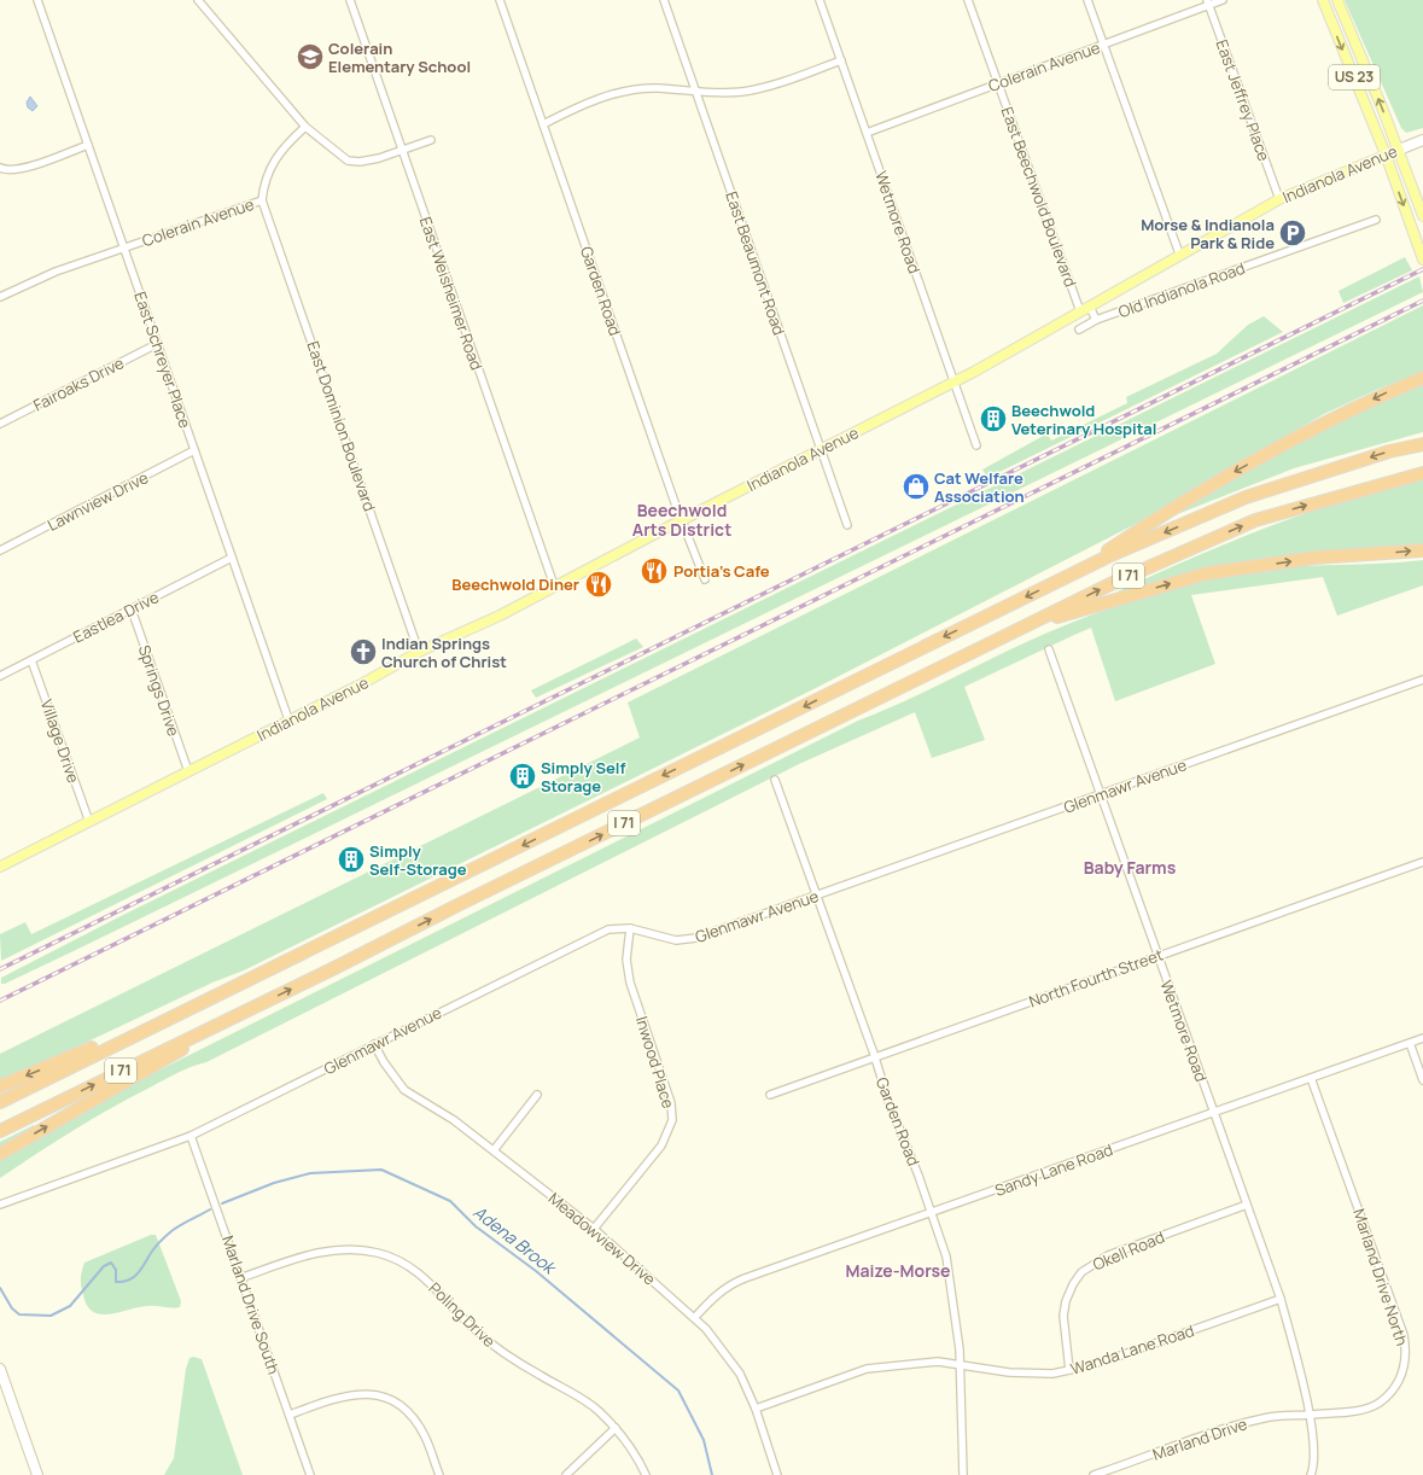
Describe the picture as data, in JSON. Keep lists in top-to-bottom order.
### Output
{
  "streets": {
    "highway": ["I 71"],
    "main road": ["US 23", "Indianola Avenue"],
    "street": [
      "Colerain Avenue",
      "East Jeffrey Place",
      "East Beechwold Boulevard",
      "Wetmore Road",
      "East Beaumont Road",
      "Old Indianola Road",
      "Garden Road",
      "East Weisheimer Road",
      "East Schreyer Place",
      "Fairoaks Drive",
      "East Dominion Boulevard",
      "Lawnview Drive",
      "Eastlea Drive",
      "Springs Drive",
      "Village Drive",
      "Glenmawr Avenue",
      "North Fourth Street",
      "Inwood Place",
      "Sandy Lane Road",
      "Meadowview Drive",
      "Okell Road",
      "Marland Drive North",
      "Marland Drive South",
      "Poling Drive",
      "Wanda Lane Road",
      "Marland Drive"
    ]
  },
  "crossings": [
    ["Colerain Avenue", "East Jeffrey Place"],
    ["Colerain Avenue", "East Beechwold Boulevard"],
    ["Colerain Avenue", "Wetmore Road"],
    ["Colerain Avenue", "East Schreyer Place"],
    ["Colerain Avenue", "East Dominion Boulevard"],
    ["US 23", "Indianola Avenue"],
    ["East Jeffrey Place", "Indianola Avenue"],
    ["Indianola Avenue", "East Beechwold Boulevard"],
    ["Indianola Avenue", "Wetmore Road"],
    ["Indianola Avenue", "East Beaumont Road"],
    ["Indianola Avenue", "Garden Road"],
    ["Indianola Avenue", "East Weisheimer Road"],
    ["Indianola Avenue", "East Schreyer Place"],
    ["Indianola Avenue", "East Dominion Boulevard"],
    ["Indianola Avenue", "Springs Drive"],
    ["Indianola Avenue", "Village Drive"],
    ["Wetmore Road", "Glenmawr Avenue"],
    ["Wetmore Road", "North Fourth Street"],
    ["Wetmore Road", "Sandy Lane Road"],
    ["Wetmore Road", "Okell Road"],
    ["Wetmore Road", "Marland Drive North"],
    ["Wetmore Road", "Wanda Lane Road"],
    ["Wetmore Road", "Marland Drive"],
    ["Garden Road", "Glenmawr Avenue"],
    ["Garden Road", "North Fourth Street"],
    ["Garden Road", "Sandy Lane Road"],
    ["Garden Road", "Wanda Lane Road"],
    ["East Schreyer Place", "Fairoaks Drive"],
    ["East Schreyer Place", "Lawnview Drive"],
    ["East Schreyer Place", "Eastlea Drive"],
    ["Eastlea Drive", "Springs Drive"],
    ["Eastlea Drive", "Village Drive"],
    ["Glenmawr Avenue", "Inwood Place"],
    ["Glenmawr Avenue", "Meadowview Drive"],
    ["Glenmawr Avenue", "Marland Drive South"],
    ["Inwood Place", "Meadowview Drive"],
    ["Sandy Lane Road", "Meadowview Drive"],
    ["Sandy Lane Road", "Marland Drive North"],
    ["Meadowview Drive", "Wanda Lane Road"],
    ["Okell Road", "Wanda Lane Road"],
    ["Marland Drive North", "Marland Drive"],
    ["Marland Drive South", "Poling Drive"]
  ],
  "districts": ["Beechwold Arts District", "Baby Farms", "Maize-Morse"],
  "water": ["Adena Brook"],
  "places": {
    "school or university": ["Colerain Elementary School"],
    "parking": ["Morse & Indianola Park & Ride"],
    "building": ["Beechwold Veterinary Hospital", "Simply Self Storage", "Simply Self-Storage"],
    "shop": ["Cat Welfare Association"],
    "restaurant": ["Portia's Cafe", "Beechwold Diner"],
    "church": ["Indian Springs Church of Christ"]
  }
}
